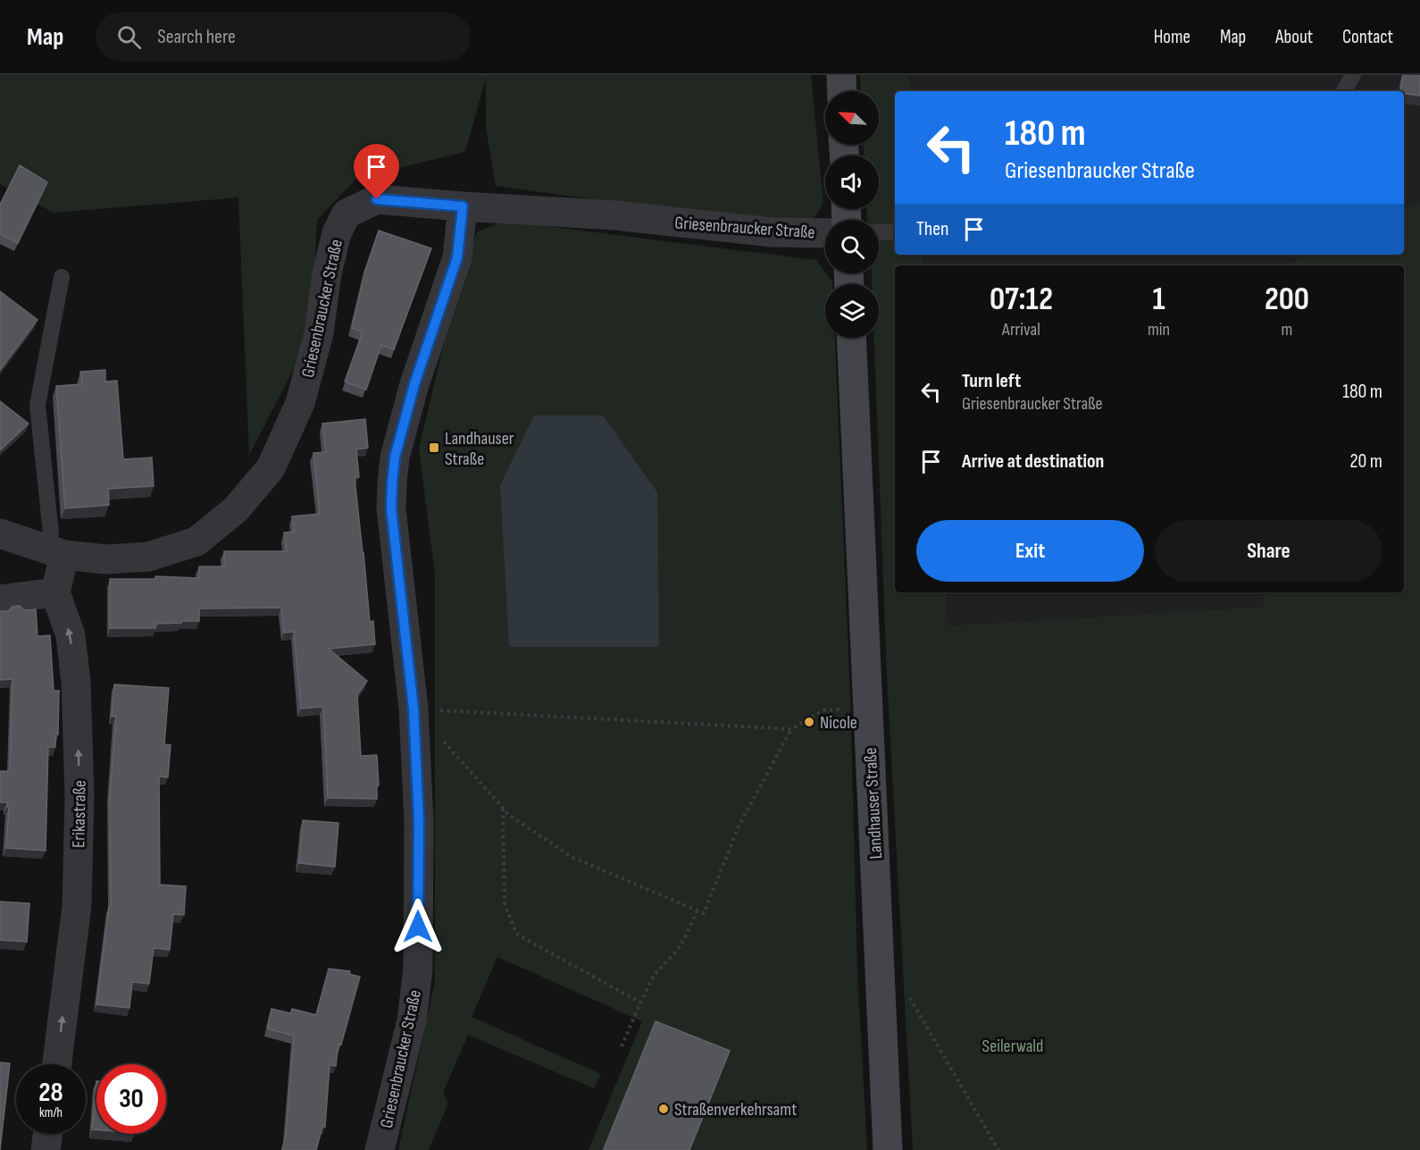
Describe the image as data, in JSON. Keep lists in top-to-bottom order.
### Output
{
  "streets": {
    "main road": ["Landhauser Straße"],
    "street": ["Griesenbraucker Straße", "Erikastraße"]
  },
  "one_way": ["Erikastraße"],
  "parks": ["Seilerwald"],
  "places": {
    "transit": ["Landhauser Straße"],
    "other": ["Nicole", "Straßenverkehrsamt"]
  },
  "north": "top left",
  "page": {
    "header": "Map",
    "search": "Search here",
    "nav": [
      "Home",
      "Map",
      "About",
      "Contact"
    ],
    "turn": ["180 m", "Griesenbraucker Straße"],
    "then": "Then",
    "eta": [
      "07:12",
      "Arrival",
      "1",
      "min",
      "200",
      "m"
    ],
    "list": [
      {
        "name": "Turn left",
        "note": "Griesenbraucker Straße",
        "value": "180 m"
      },
      {
        "name": "Arrive at destination",
        "value": "20 m"
      }
    ],
    "buttons": ["Exit", "Share"],
    "speed": "28 km/h",
    "limit": "30"
  }
}
